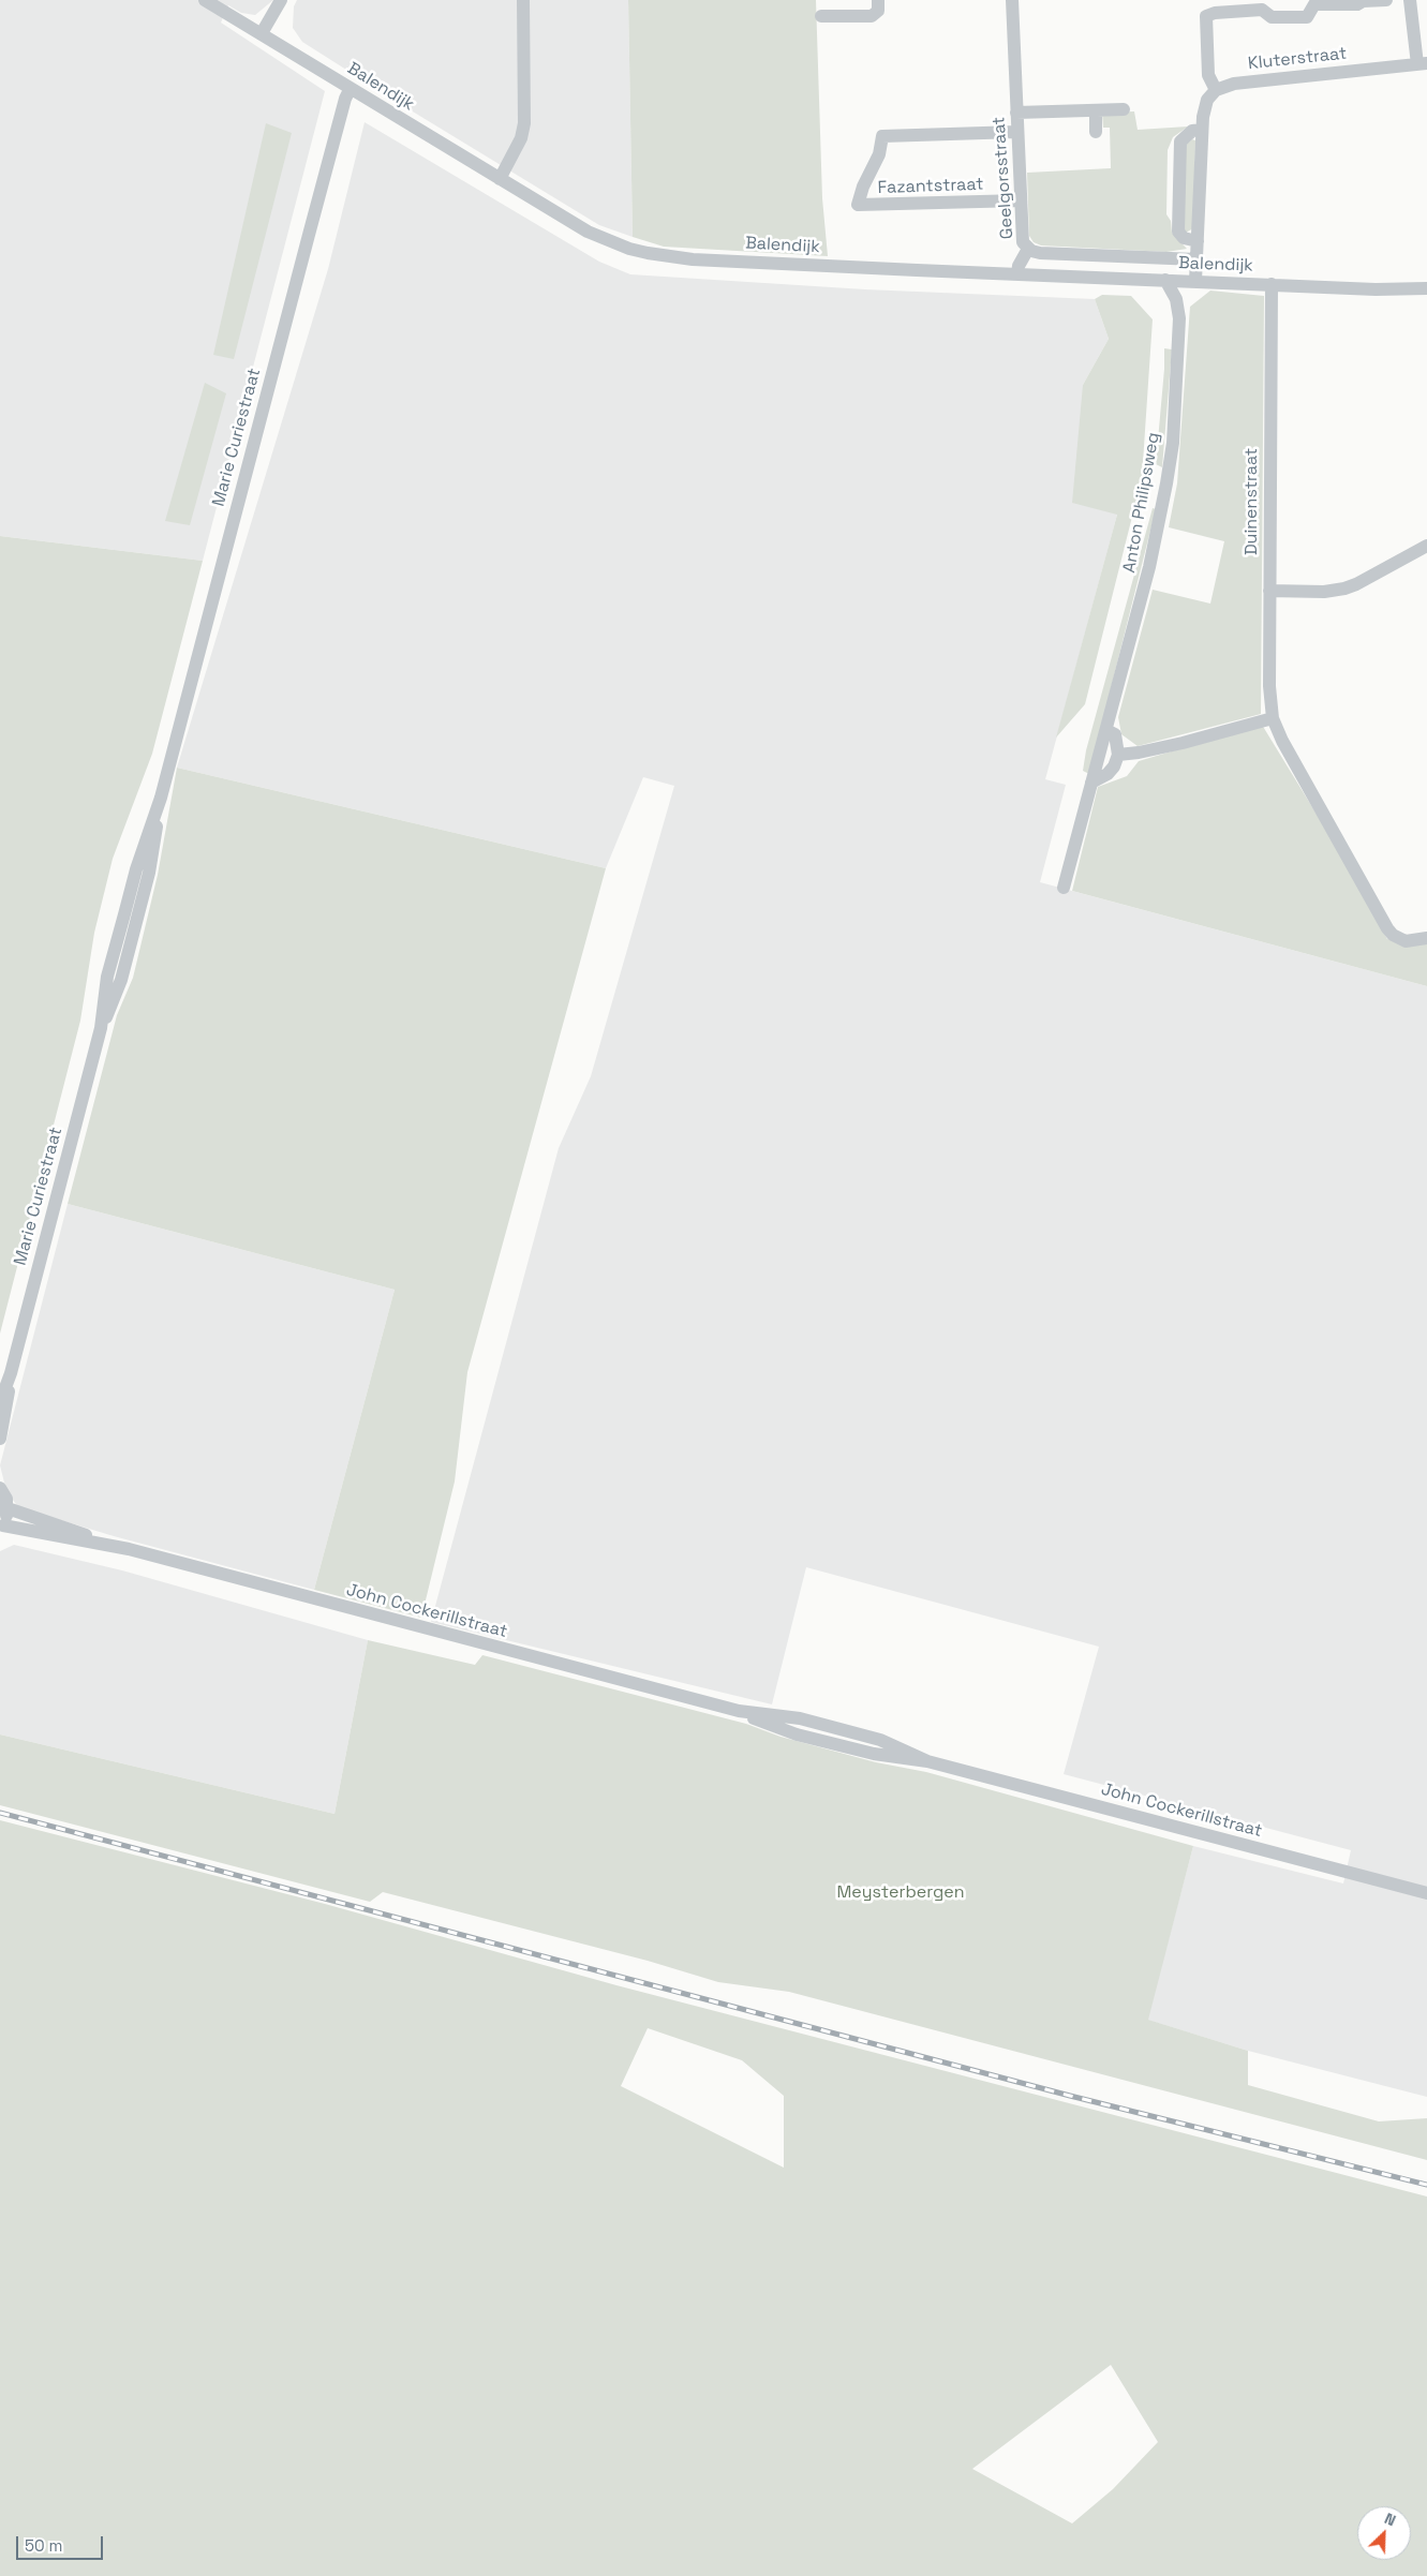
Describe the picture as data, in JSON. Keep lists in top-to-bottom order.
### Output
{
  "streets": {
    "street": [
      "Kluterstraat",
      "Balendijk",
      "Geelgorsstraat",
      "Fazantstraat",
      "Marie Curiestraat",
      "Duinenstraat",
      "Anton Philipsweg",
      "John Cockerillstraat"
    ]
  },
  "crossings": [
    ["Balendijk", "Marie Curiestraat"],
    ["Balendijk", "Duinenstraat"],
    ["Balendijk", "Anton Philipsweg"],
    ["Geelgorsstraat", "Fazantstraat"]
  ],
  "parks": ["Meysterbergen"],
  "scale_bar": "50 m",
  "north": "top right"
}
